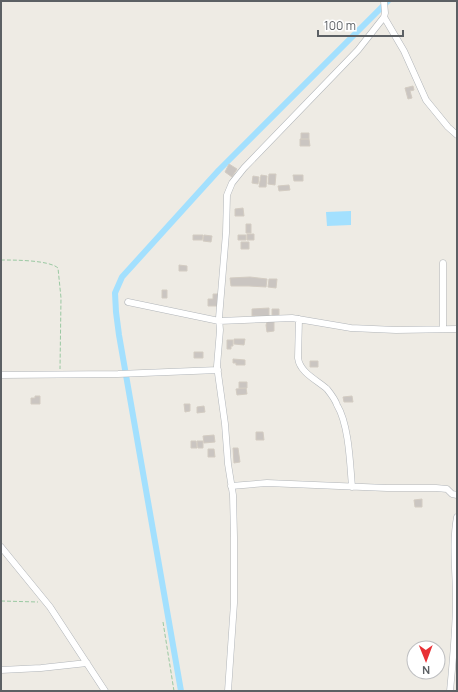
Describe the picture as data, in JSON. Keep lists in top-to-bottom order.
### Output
{
  "scale_bar": "100 m",
  "north": "bottom"
}
